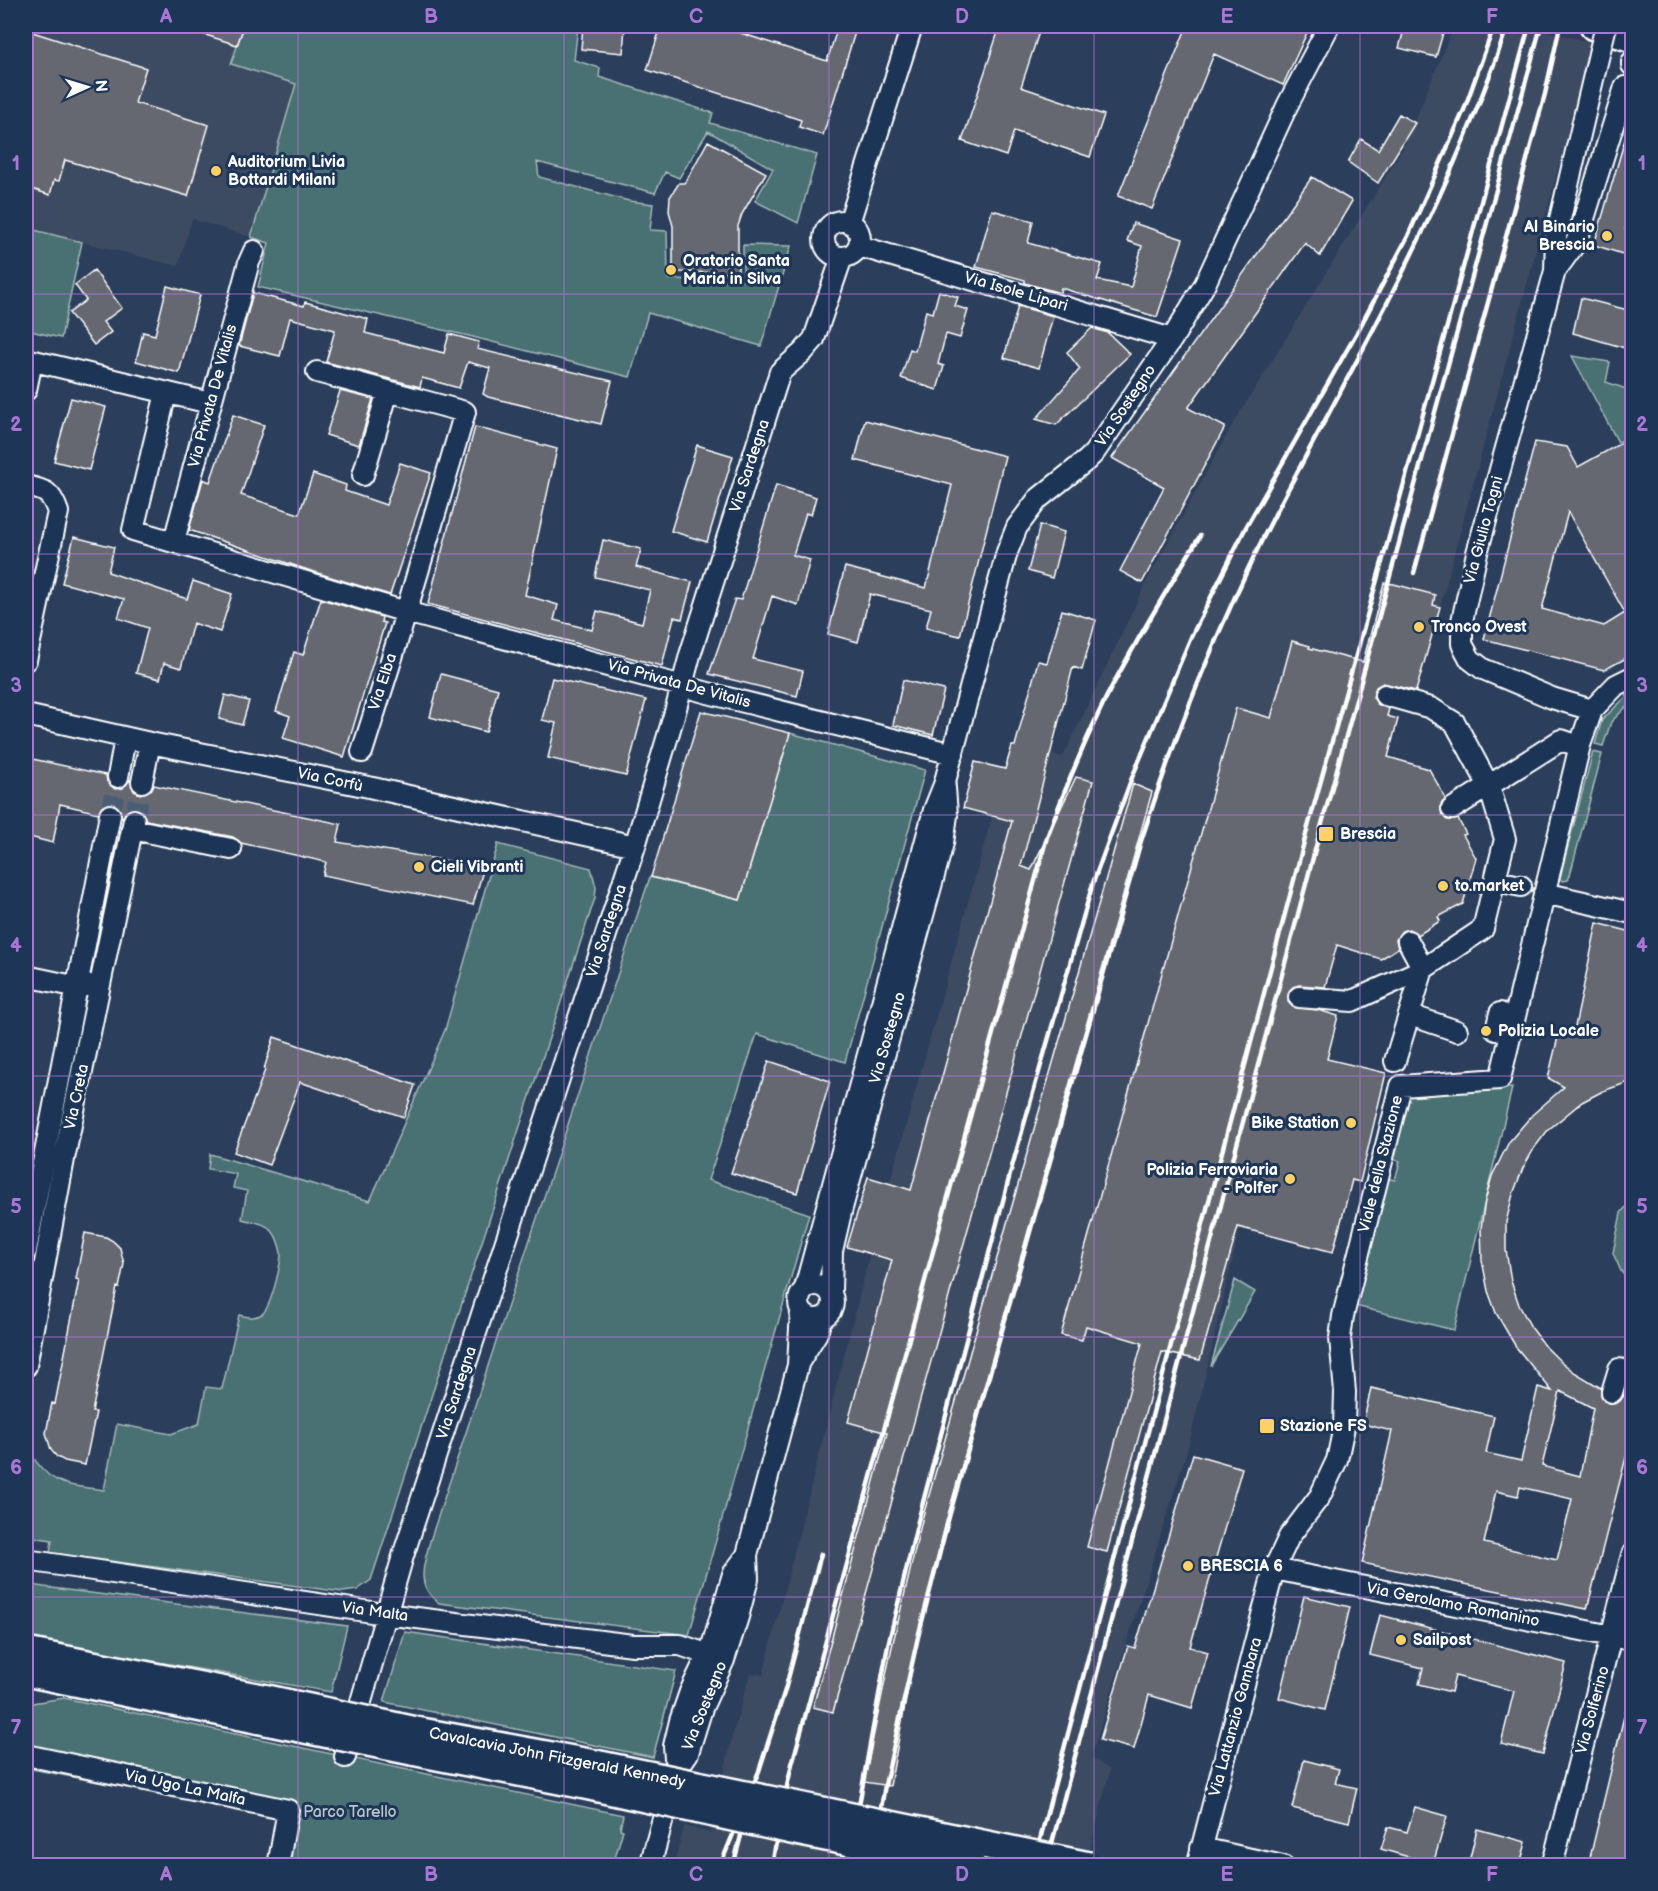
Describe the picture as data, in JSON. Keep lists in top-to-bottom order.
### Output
{
  "streets": {
    "street": [
      "Via Isole Lipari",
      "Via Privata De Vitalis",
      "Via Sostegno",
      "Via Sardegna",
      "Via Giulio Togni",
      "Via Elba",
      "Via Corfù",
      "Via Creta",
      "Viale della Stazione",
      "Via Gerolamo Romanino",
      "Via Malta",
      "Via Solferino",
      "Via Lattanzio Gambara",
      "Cavalcavia John Fitzgerald Kennedy",
      "Via Ugo La Malfa"
    ]
  },
  "crossings": [
    ["Via Isole Lipari", "Via Sostegno"],
    ["Via Isole Lipari", "Via Sardegna"],
    ["Via Privata De Vitalis", "Via Sostegno"],
    ["Via Privata De Vitalis", "Via Sardegna"],
    ["Via Privata De Vitalis", "Via Elba"],
    ["Via Sostegno", "Via Malta"],
    ["Via Sardegna", "Via Corfù"],
    ["Via Sardegna", "Via Malta"],
    ["Via Giulio Togni", "Viale della Stazione"],
    ["Viale della Stazione", "Via Lattanzio Gambara"],
    ["Via Gerolamo Romanino", "Via Solferino"],
    ["Via Gerolamo Romanino", "Via Lattanzio Gambara"]
  ],
  "parks": ["Parco Tarello"],
  "places": {
    "other": [
      "Auditorium Livia Bottardi Milani",
      "Al Binario Brescia",
      "Oratorio Santa Maria in Silva",
      "Tronco Ovest",
      "Cieli Vibranti",
      "to.market",
      "Polizia Locale",
      "Bike Station",
      "Polizia Ferroviaria - Polfer",
      "BRESCIA 6",
      "Sailpost"
    ],
    "transit": ["Brescia", "Stazione FS"]
  },
  "north": "right",
  "grid": {
    "columns": [
      "A",
      "B",
      "C",
      "D",
      "E",
      "F"
    ],
    "rows": [
      "1",
      "2",
      "3",
      "4",
      "5",
      "6",
      "7"
    ]
  }
}
